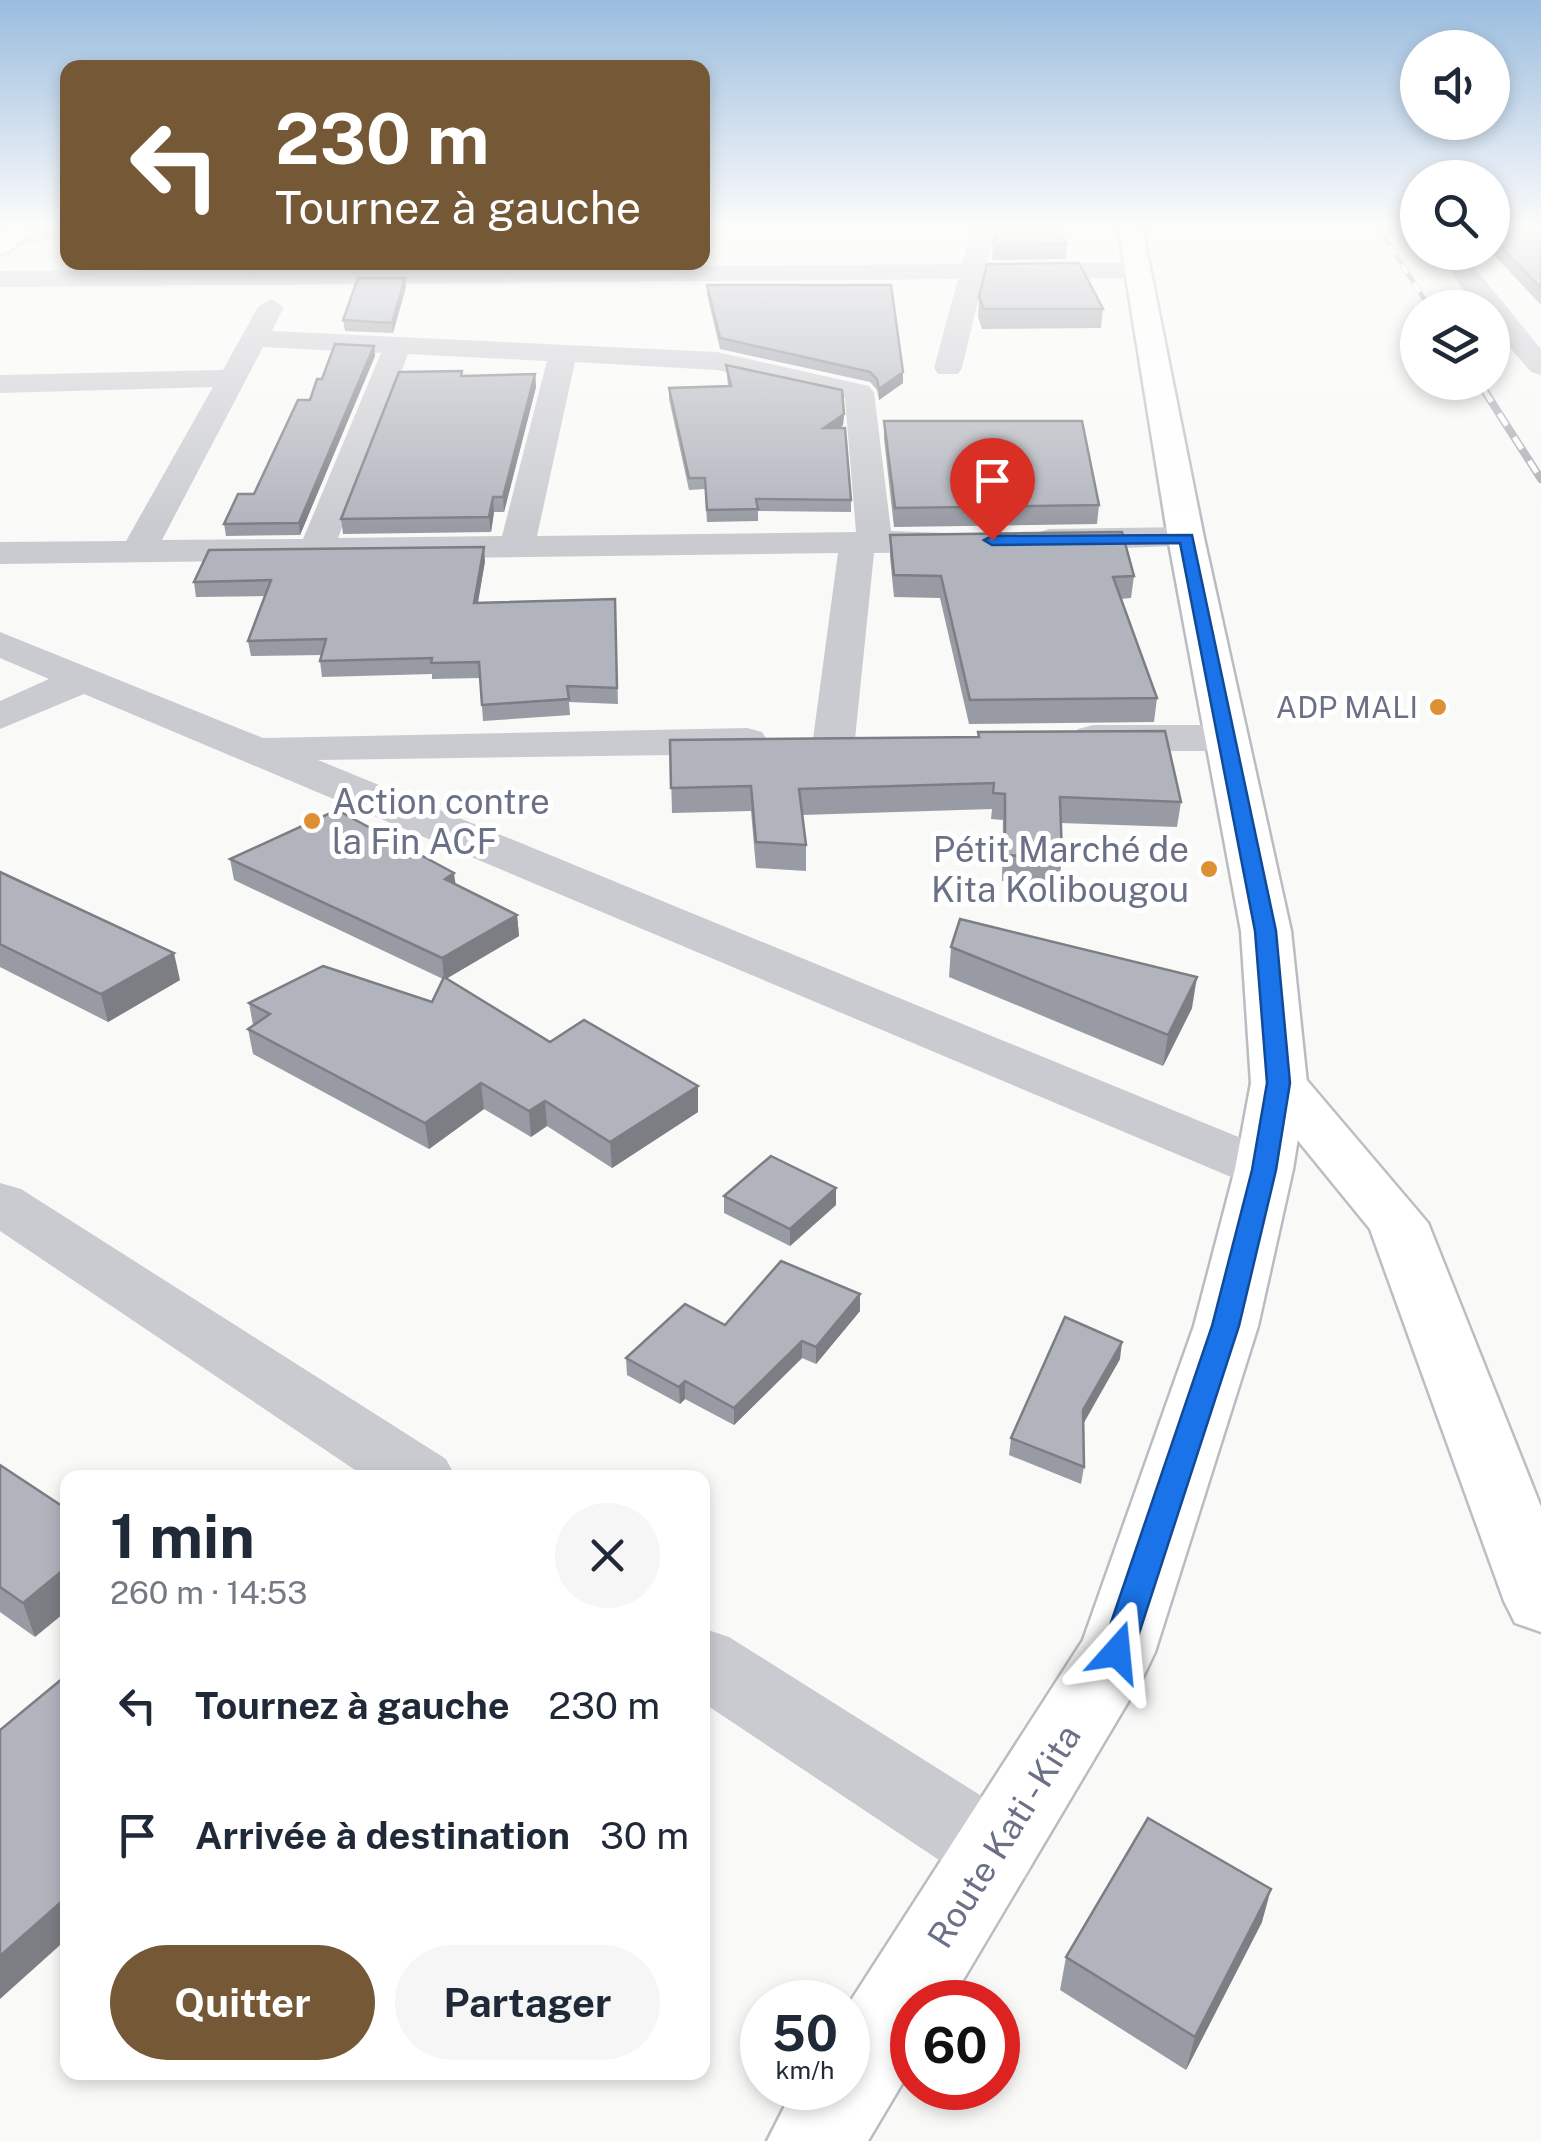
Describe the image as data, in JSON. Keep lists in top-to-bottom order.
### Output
{
  "streets": {
    "main road": ["Route Kati - Kita"]
  },
  "places": ["ADP MALI", "Action contre la Fin ACF", "Pétit Marché de Kita Kolibougou"],
  "page": {
    "turn": ["230 m", "Tournez à gauche"],
    "heading": ["1 min", "260 m · 14:53"],
    "list": [
      {
        "name": "Tournez à gauche",
        "value": "230 m"
      },
      {
        "name": "Arrivée à destination",
        "value": "30 m"
      }
    ],
    "buttons": ["Quitter", "Partager"],
    "speed": "50 km/h",
    "limit": "60"
  }
}
